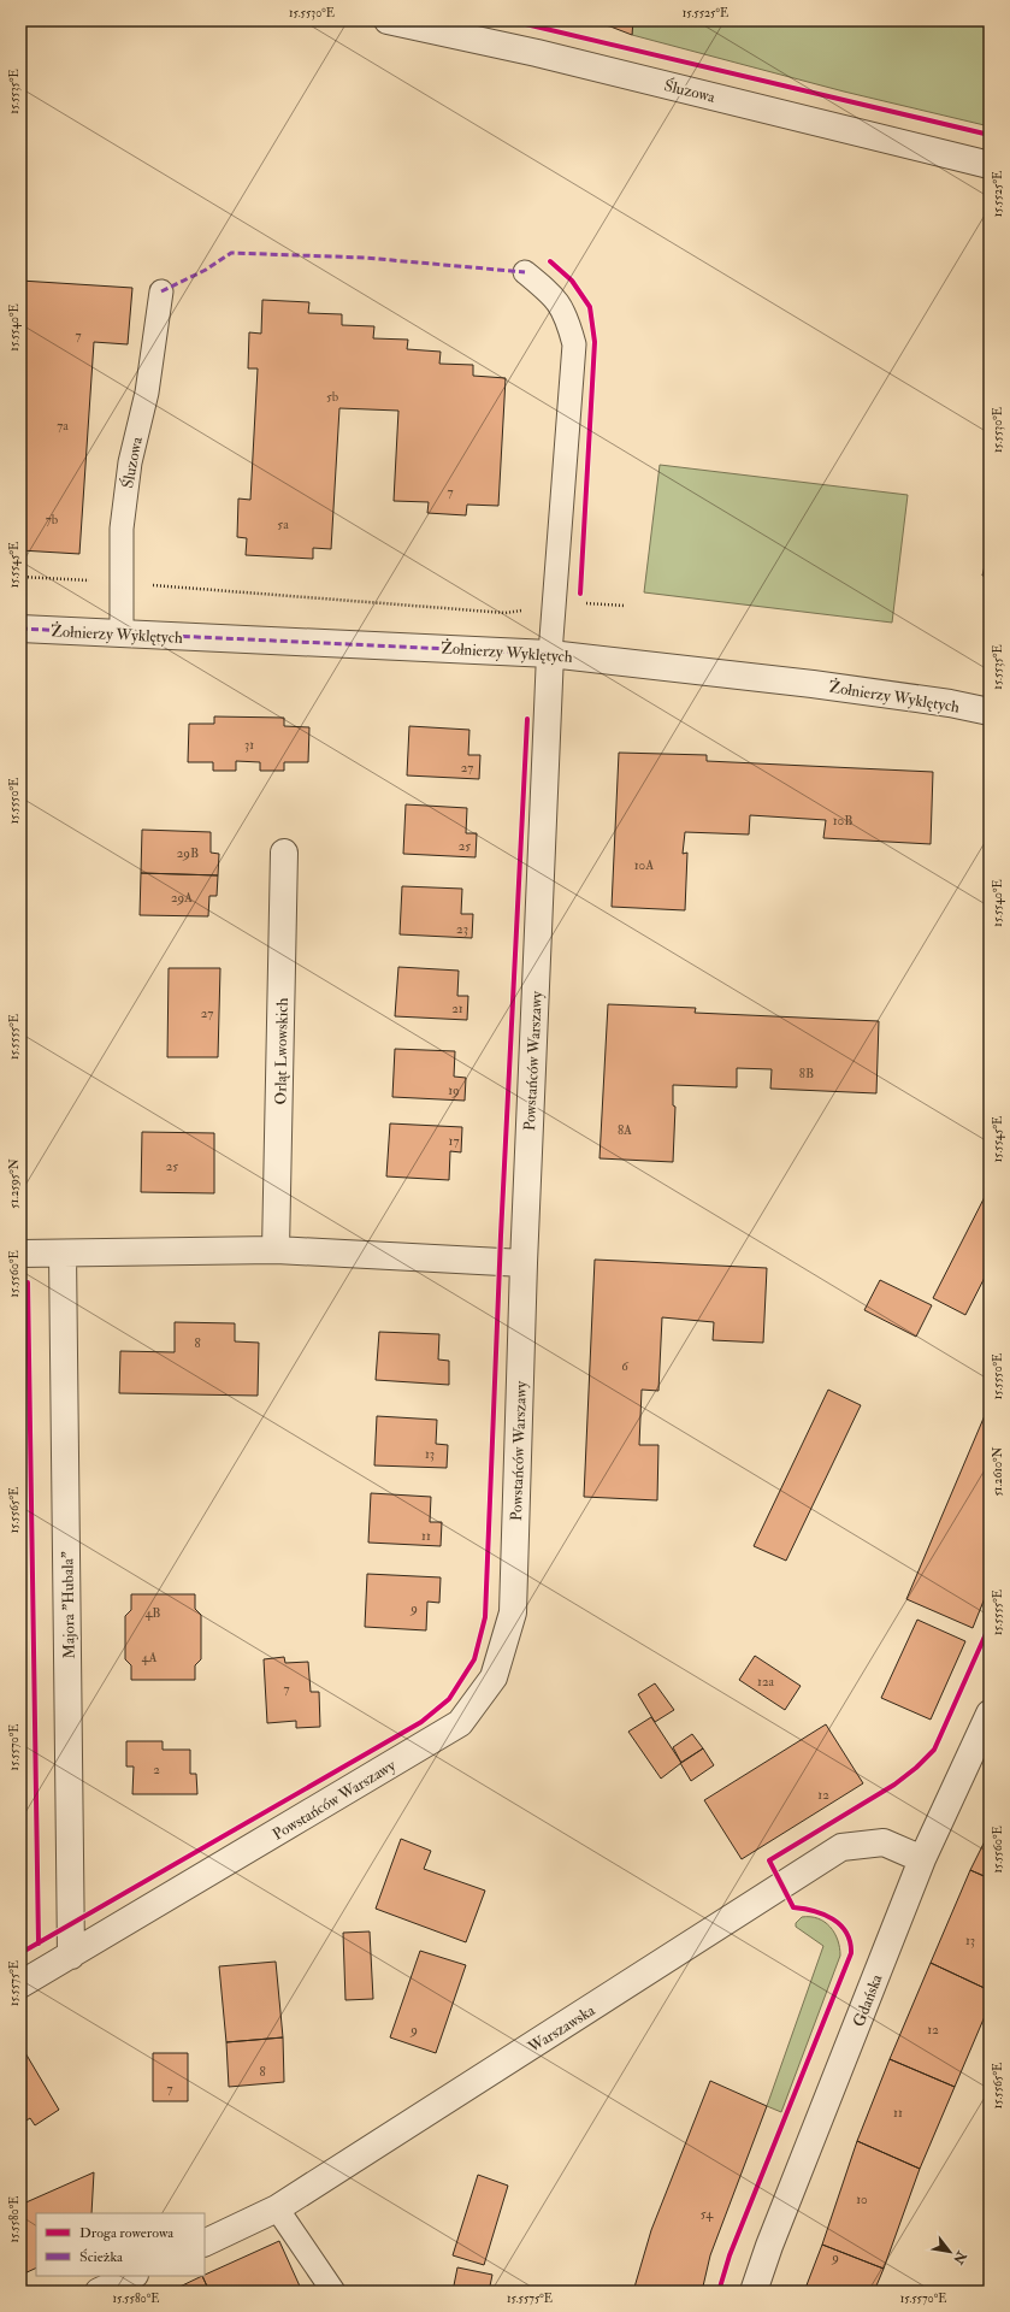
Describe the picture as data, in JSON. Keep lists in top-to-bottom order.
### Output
{
  "streets": {
    "street": [
      "Śluzowa",
      "Żołnierzy Wyklętych",
      "Orląt Lwowskich",
      "Powstańców Warszawy",
      "Majora \"Hubala\"",
      "Gdańska",
      "Warszawska"
    ]
  },
  "crossings": [
    ["Śluzowa", "Żołnierzy Wyklętych"],
    ["Żołnierzy Wyklętych", "Powstańców Warszawy"],
    ["Powstańców Warszawy", "Majora \"Hubala\""],
    ["Gdańska", "Warszawska"]
  ],
  "house_numbers": [
    "7",
    "5b",
    "7a",
    "7",
    "7b",
    "5a",
    "31",
    "27",
    "10B",
    "25",
    "29B",
    "10A",
    "29A",
    "23",
    "21",
    "27",
    "8B",
    "19",
    "8A",
    "17",
    "25",
    "8",
    "6",
    "13",
    "11",
    "9",
    "4B",
    "4A",
    "12a",
    "7",
    "2",
    "12",
    "13",
    "9",
    "12",
    "8",
    "7",
    "11",
    "10",
    "54",
    "9"
  ],
  "legend": ["Droga rowerowa", "Ścieżka"],
  "north": "bottom right",
  "coordinates": [
    "15.5530°E",
    "15.5525°E",
    "15.5535°E",
    "15.5540°E",
    "15.5545°E",
    "15.5550°E",
    "15.5555°E",
    "51.2595°N",
    "15.5560°E",
    "51.2610°N",
    "15.5565°E",
    "15.5570°E",
    "15.5575°E",
    "15.5580°E"
  ]
}
